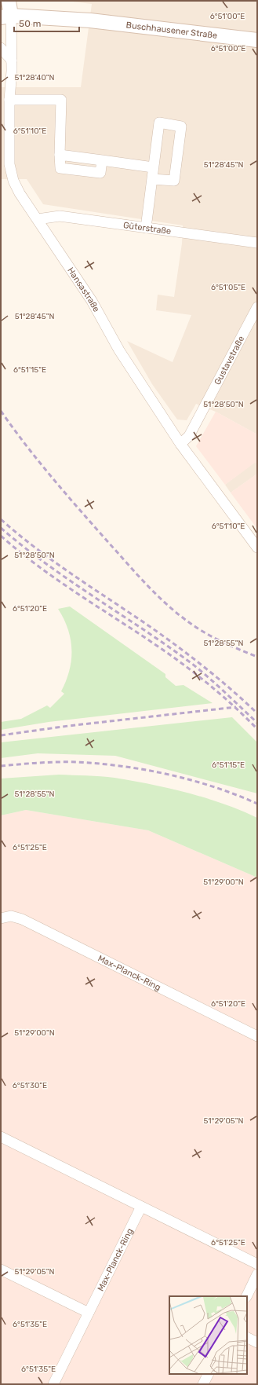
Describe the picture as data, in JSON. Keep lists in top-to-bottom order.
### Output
{
  "streets": {
    "main road": ["Buschhausener Straße", "Hansastraße"],
    "street": ["Güterstraße", "Gustavstraße", "Max-Planck-Ring"]
  },
  "crossings": [
    ["Buschhausener Straße", "Hansastraße"],
    ["Güterstraße", "Hansastraße"],
    ["Hansastraße", "Gustavstraße"]
  ],
  "scale_bar": "50 m",
  "coordinates": [
    "6°51'00\"E",
    "51°28'40\"N",
    "6°51'10\"E",
    "51°28'45\"N",
    "6°51'05\"E",
    "6°51'15\"E",
    "51°28'50\"N",
    "6°51'20\"E",
    "51°28'55\"N",
    "6°51'25\"E",
    "51°29'00\"N",
    "6°51'30\"E",
    "51°29'05\"N",
    "6°51'35\"E"
  ]
}
